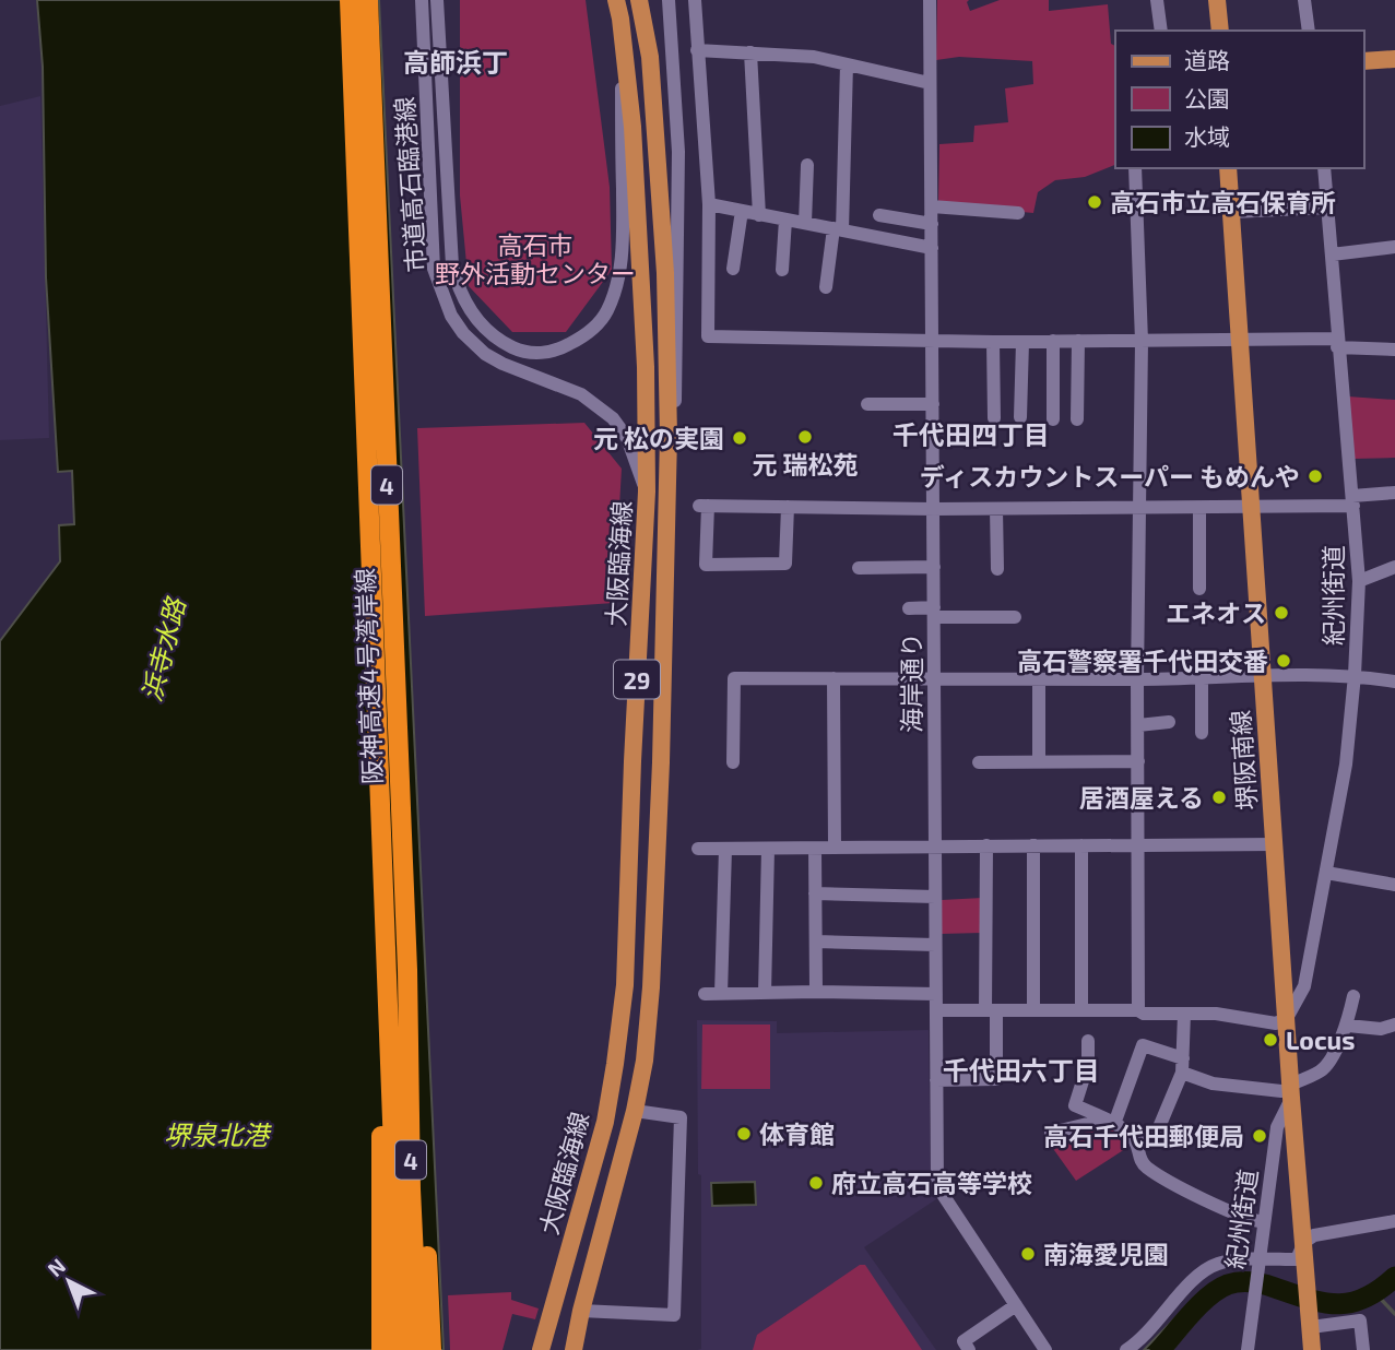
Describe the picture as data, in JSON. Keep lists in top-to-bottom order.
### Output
{
  "streets": {
    "highway": ["4", "阪神高速4号湾岸線"],
    "main road": ["大阪臨海線", "29", "堺阪南線"],
    "street": ["市道高石臨港線", "紀州街道", "海岸通り"]
  },
  "crossings": [
    ["市道高石臨港線", "大阪臨海線"],
    ["紀州街道", "堺阪南線"]
  ],
  "districts": ["高師浜丁", "千代田四丁目", "千代田六丁目"],
  "water": ["浜寺水路", "堺泉北港"],
  "parks": ["高石市 野外活動センター"],
  "places": [
    "高石市立高石保育所",
    "元 瑞松苑",
    "元 松の実園",
    "ディスカウントスーパー もめんや",
    "エネオス",
    "高石警察署千代田交番",
    "居酒屋える",
    "Locus",
    "体育館",
    "高石千代田郵便局",
    "府立高石高等学校",
    "南海愛児園"
  ],
  "legend": ["道路", "公園", "水域"],
  "north": "top left"
}
